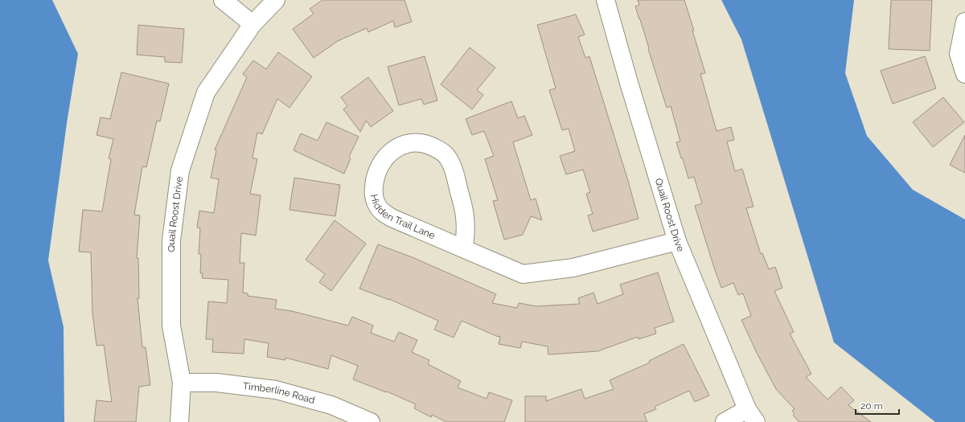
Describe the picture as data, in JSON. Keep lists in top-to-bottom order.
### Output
{
  "streets": {
    "street": ["Hidden Trail Lane", "Quail Roost Drive", "Timberline Road"]
  },
  "crossings": [
    ["Hidden Trail Lane", "Quail Roost Drive"],
    ["Quail Roost Drive", "Timberline Road"]
  ],
  "scale_bar": "20 m"
}
